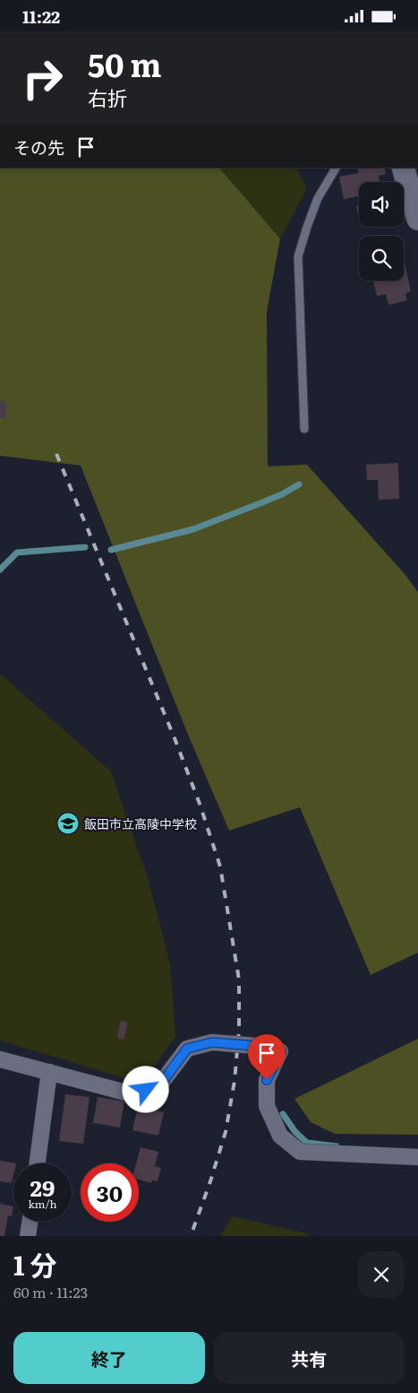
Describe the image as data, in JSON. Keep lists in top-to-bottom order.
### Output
{
  "places": {
    "school or university": ["飯田市立高陵中学校"]
  },
  "page": {
    "status": "11:22",
    "turn": ["50 m", "右折"],
    "then": "その先",
    "speed": "29 km/h",
    "limit": "30",
    "heading": ["1 分", "60 m · 11:23"],
    "buttons": ["終了", "共有"]
  }
}
